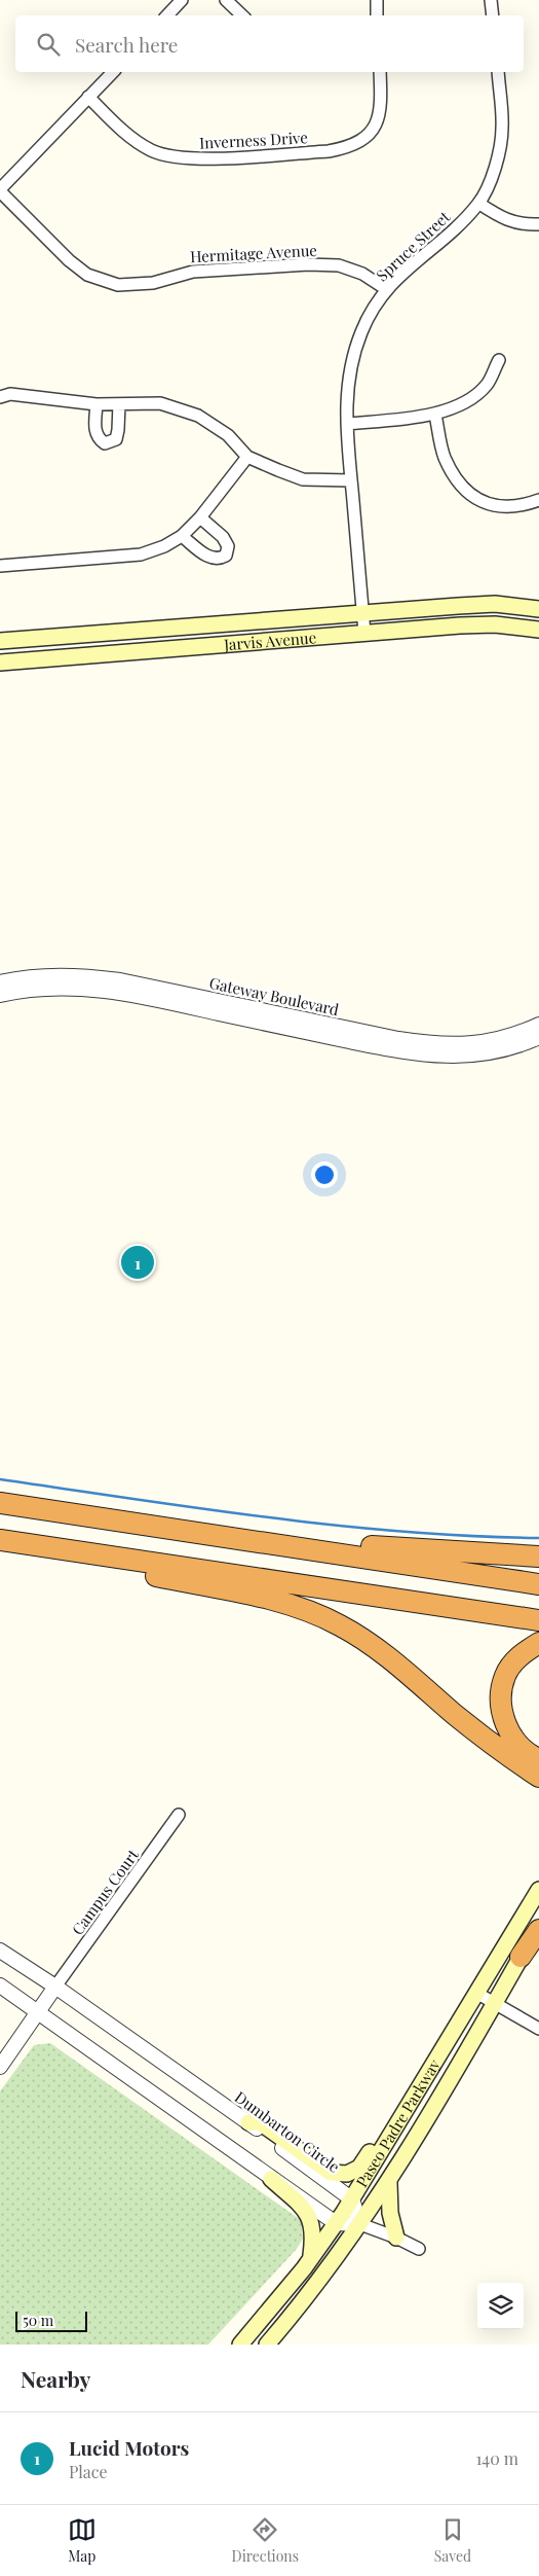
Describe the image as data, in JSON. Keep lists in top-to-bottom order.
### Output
{
  "streets": {
    "main road": ["Jarvis Avenue", "Paseo Padre Parkway"],
    "street": [
      "Inverness Drive",
      "Spruce Street",
      "Hermitage Avenue",
      "Gateway Boulevard",
      "Campus Court",
      "Dumbarton Circle"
    ]
  },
  "crossings": [
    ["Spruce Street", "Hermitage Avenue"],
    ["Spruce Street", "Jarvis Avenue"],
    ["Campus Court", "Dumbarton Circle"],
    ["Paseo Padre Parkway", "Dumbarton Circle"]
  ],
  "scale_bar": "50 m",
  "page": {
    "search": "Search here",
    "pins": "1",
    "scale": "50 m",
    "heading": "Nearby",
    "list": [
      {
        "mark": "1",
        "name": "Lucid Motors",
        "note": "Place",
        "value": "140 m"
      }
    ],
    "nav": ["Map", "Directions", "Saved"]
  }
}
